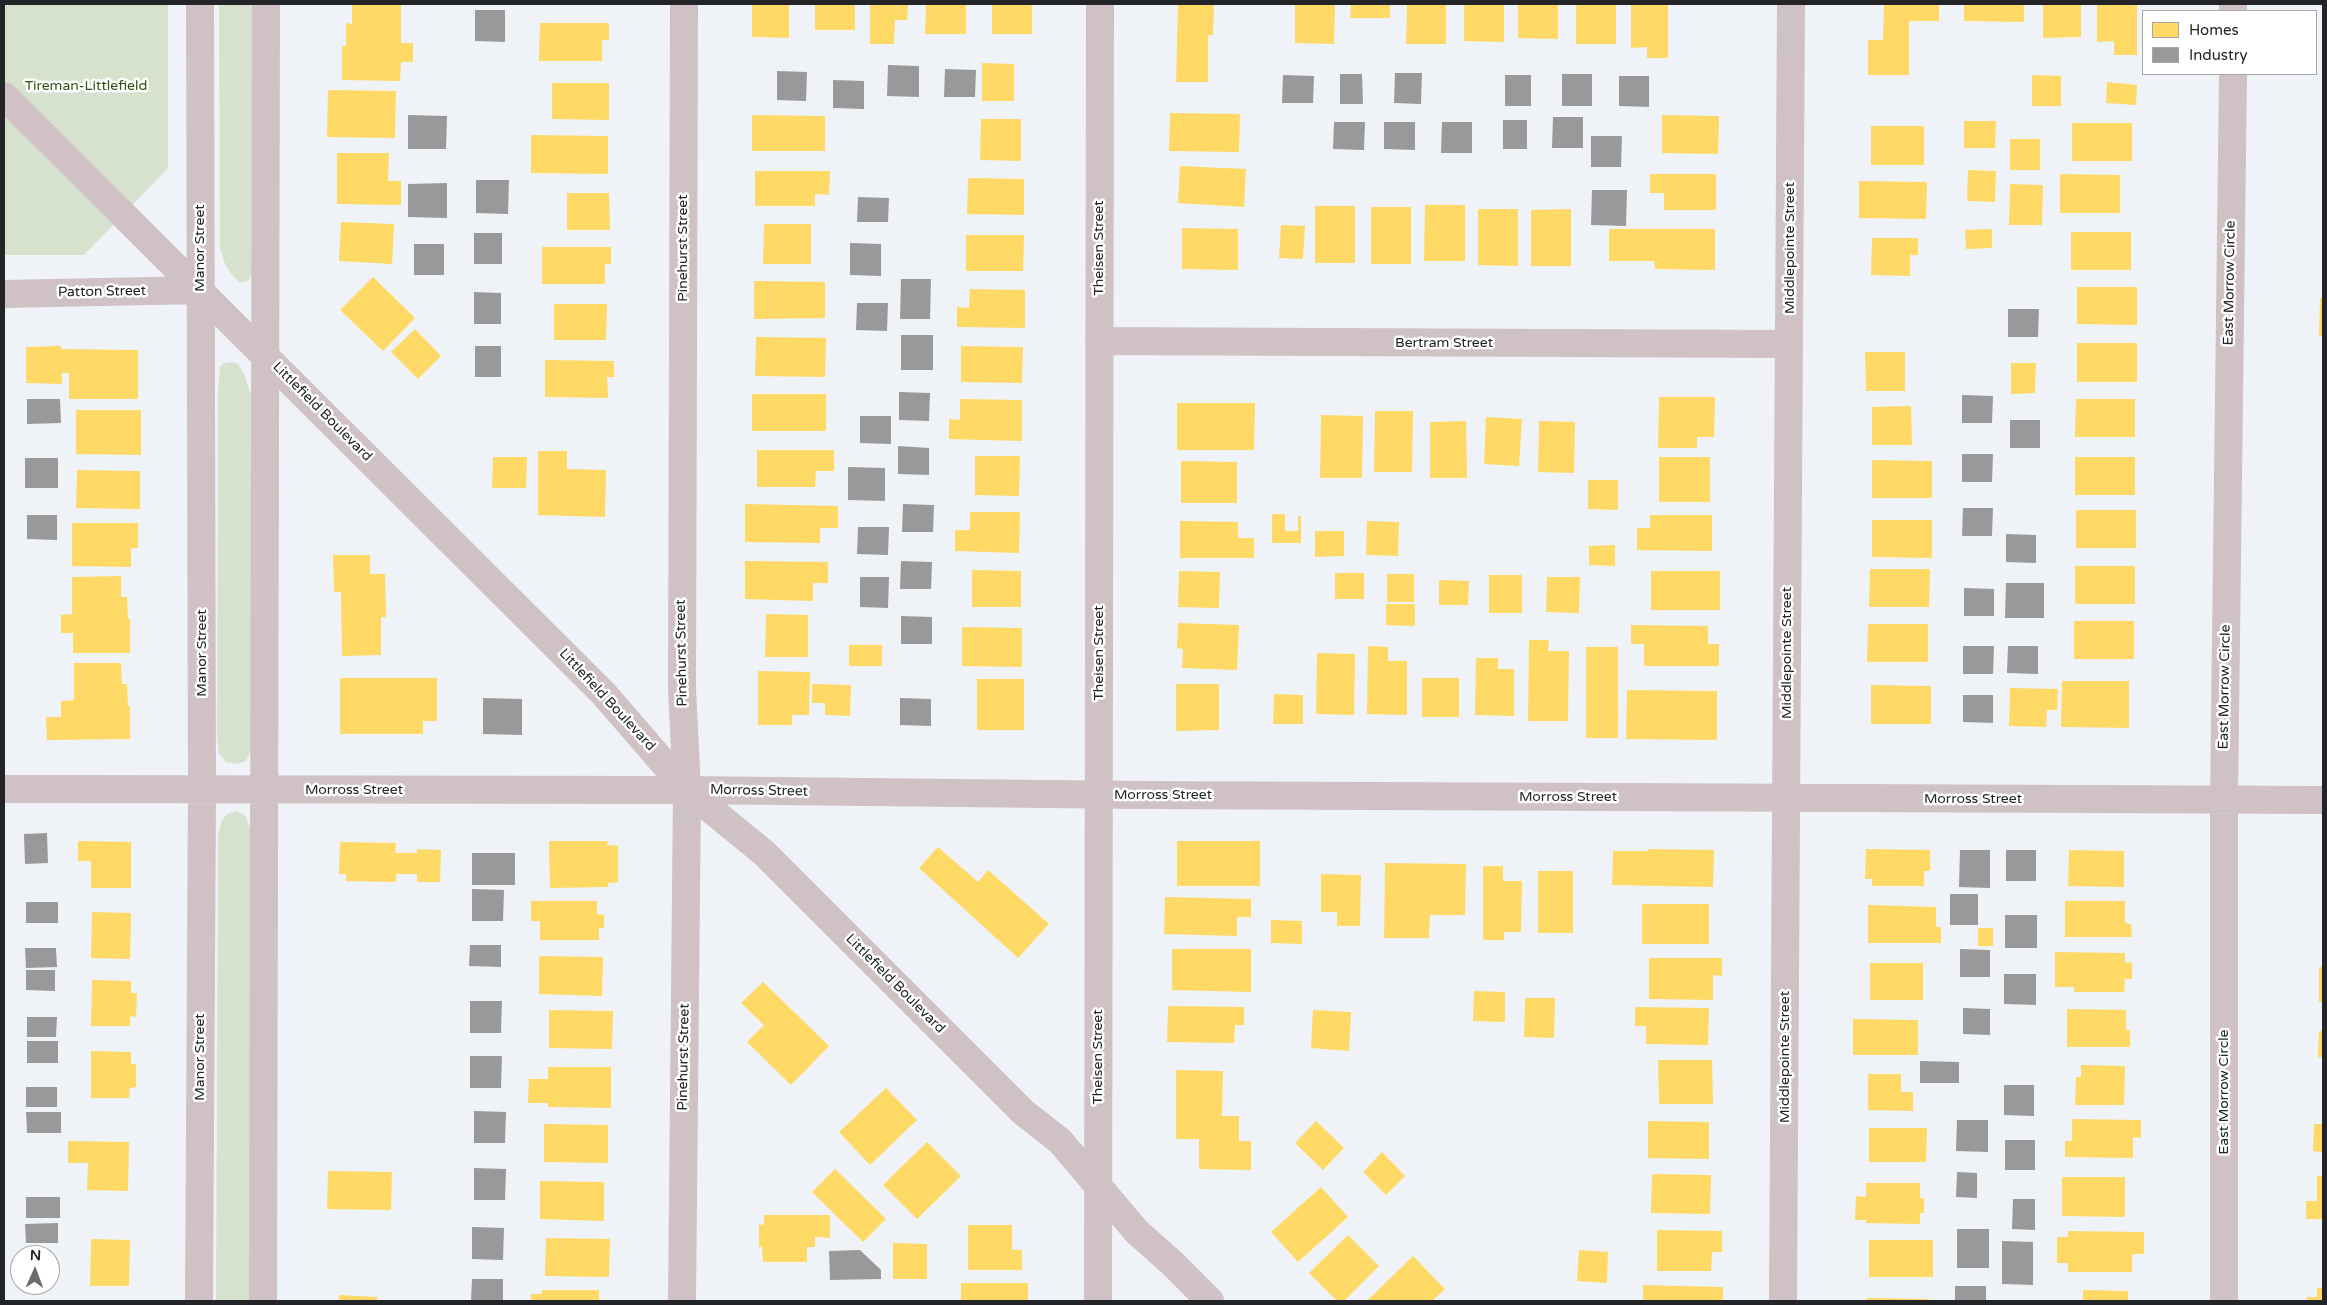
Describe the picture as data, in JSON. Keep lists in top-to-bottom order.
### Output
{
  "streets": {
    "street": [
      "Manor Street",
      "Pinehurst Street",
      "Theisen Street",
      "Middlepointe Street",
      "East Morrow Circle",
      "Patton Street",
      "Bertram Street",
      "Littlefield Boulevard",
      "Morross Street"
    ]
  },
  "crossings": [
    ["Manor Street", "Patton Street"],
    ["Manor Street", "Littlefield Boulevard"],
    ["Manor Street", "Morross Street"],
    ["Pinehurst Street", "Littlefield Boulevard"],
    ["Pinehurst Street", "Morross Street"],
    ["Theisen Street", "Bertram Street"],
    ["Theisen Street", "Littlefield Boulevard"],
    ["Theisen Street", "Morross Street"],
    ["Middlepointe Street", "Bertram Street"],
    ["Middlepointe Street", "Morross Street"],
    ["East Morrow Circle", "Morross Street"],
    ["Patton Street", "Littlefield Boulevard"],
    ["Littlefield Boulevard", "Morross Street"]
  ],
  "parks": ["Tireman-Littlefield"],
  "legend": ["Homes", "Industry"],
  "north": "top"
}
